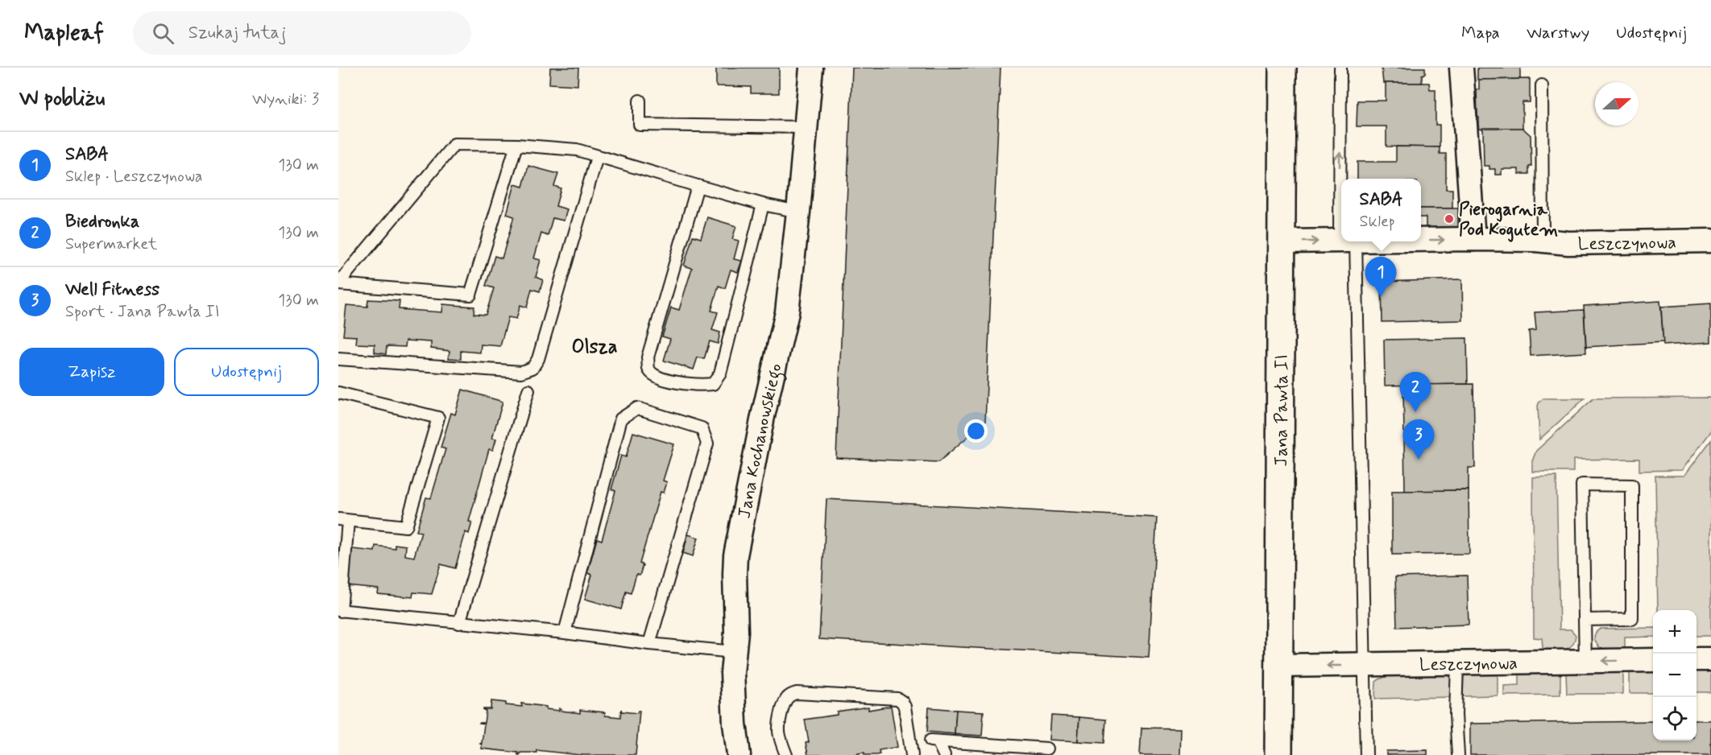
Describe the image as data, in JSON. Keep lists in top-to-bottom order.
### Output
{
  "streets": {
    "street": ["Leszczynowa", "Jana Pawła II", "Jana Kochanowskiego"]
  },
  "crossings": [
    ["Leszczynowa", "Jana Pawła II"]
  ],
  "districts": ["Olsza"],
  "places": ["Pierogarnia Pod Kogutem"],
  "north": "right",
  "page": {
    "header": "Mapleaf",
    "search": "Szukaj tutaj",
    "nav": ["Mapa", "Warstwy", "Udostępnij"],
    "heading": ["W pobliżu", "Wyniki: 3"],
    "list": [
      {
        "mark": "1",
        "name": "SABA",
        "note": "Sklep · Leszczynowa",
        "value": "130 m"
      },
      {
        "mark": "2",
        "name": "Biedronka",
        "note": "Supermarket",
        "value": "130 m"
      },
      {
        "mark": "3",
        "name": "Well Fitness",
        "note": "Sport · Jana Pawła II",
        "value": "130 m"
      }
    ],
    "popup": ["SABA", "Sklep"],
    "pins": ["1", "2", "3"],
    "buttons": ["Zapisz", "Udostępnij"],
    "map_buttons": ["+", "−"]
  }
}
